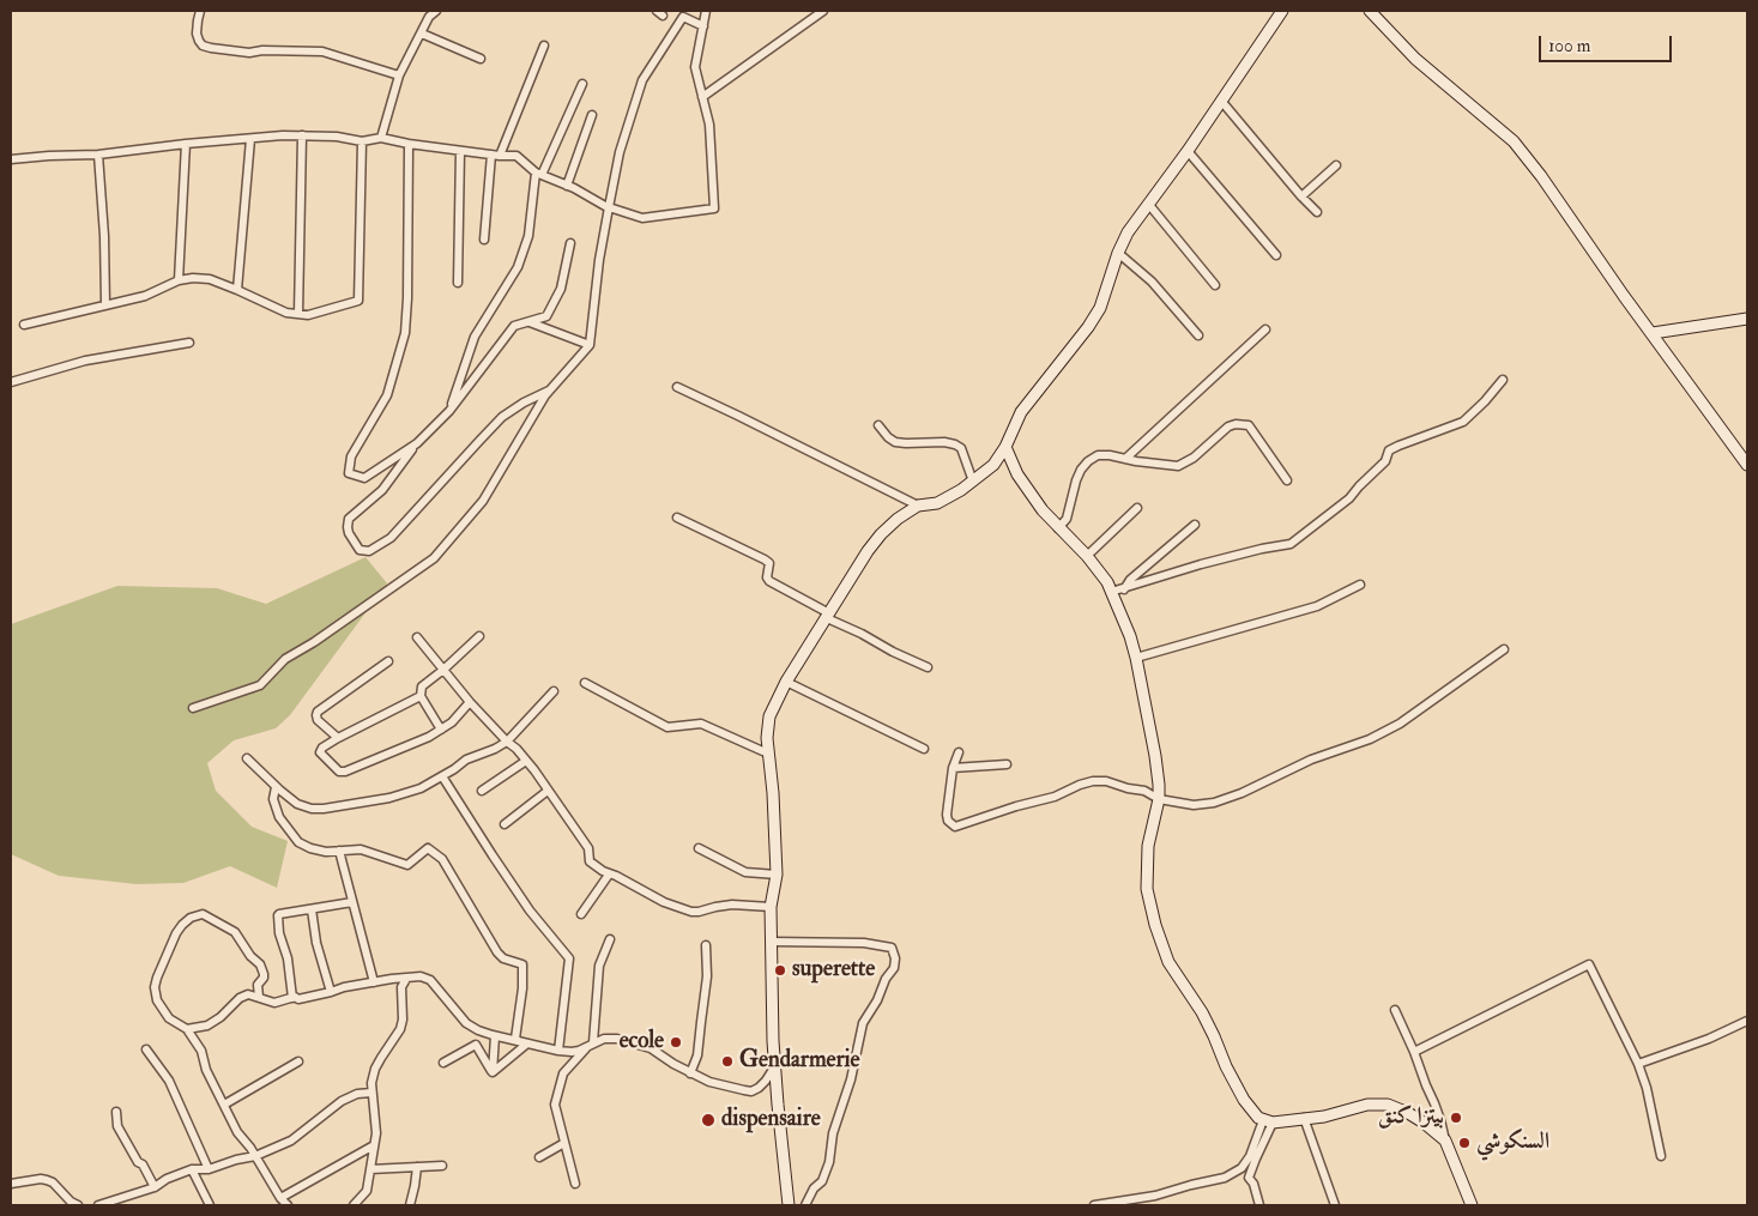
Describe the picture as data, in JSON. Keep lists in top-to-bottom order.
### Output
{
  "places": [
    "superette",
    "ecole",
    "Gendarmerie",
    "بيتزا كنق",
    "dispensaire",
    "السنكوشي"
  ],
  "scale_bar": "100 m"
}
